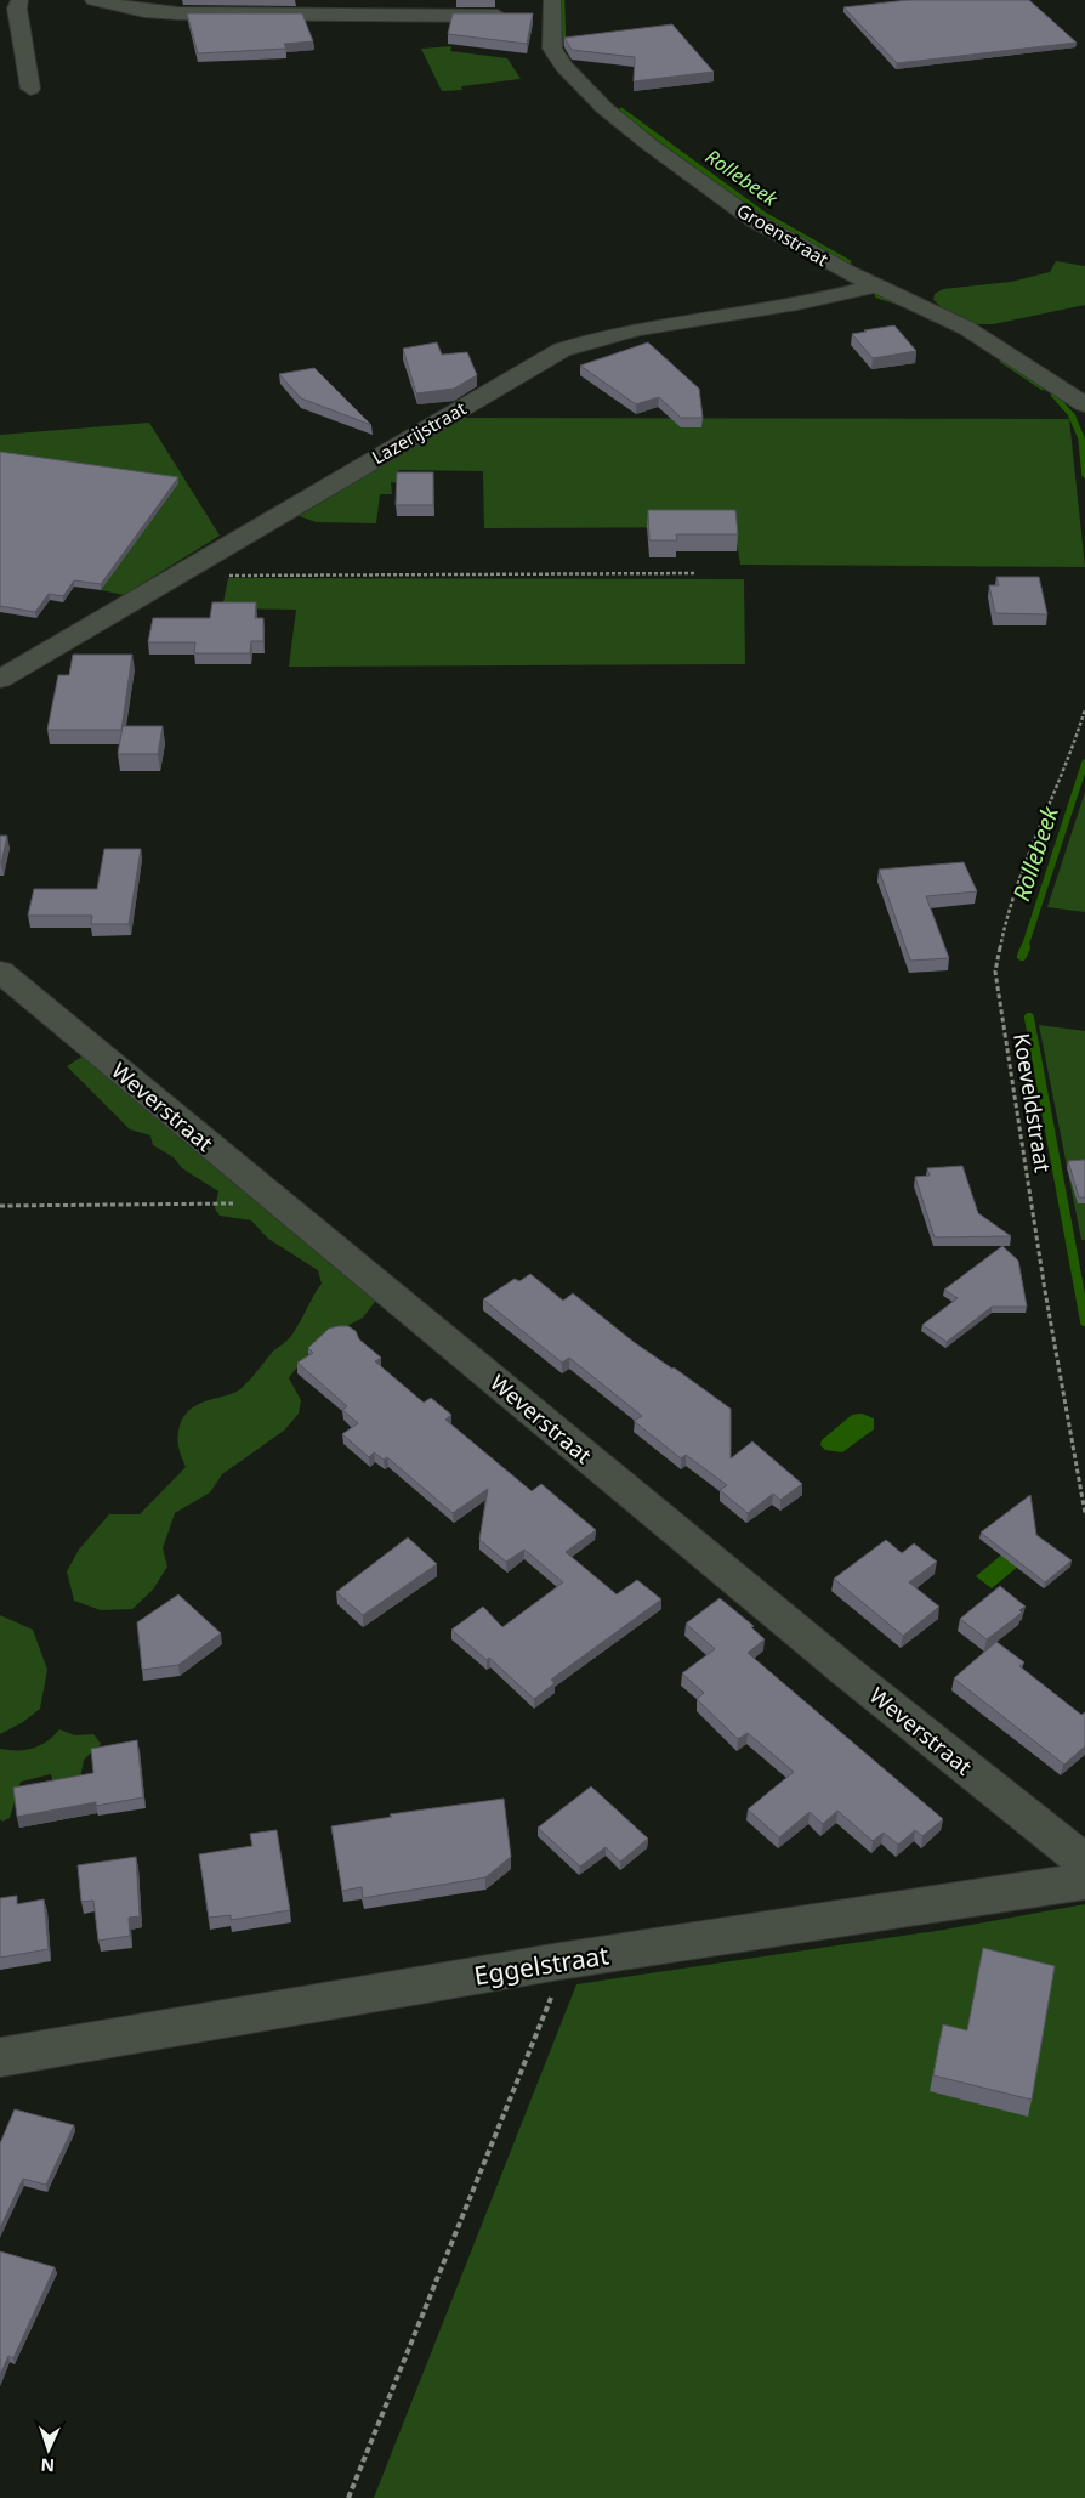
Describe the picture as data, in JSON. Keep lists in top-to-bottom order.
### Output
{
  "streets": {
    "street": [
      "Groenstraat",
      "Lazerijstraat",
      "Weverstraat",
      "Eggelstraat"
    ],
    "path": ["Koeveldstraat"]
  },
  "crossings": [
    ["Groenstraat", "Lazerijstraat"]
  ],
  "water": ["Rollebeek"],
  "north": "bottom"
}
